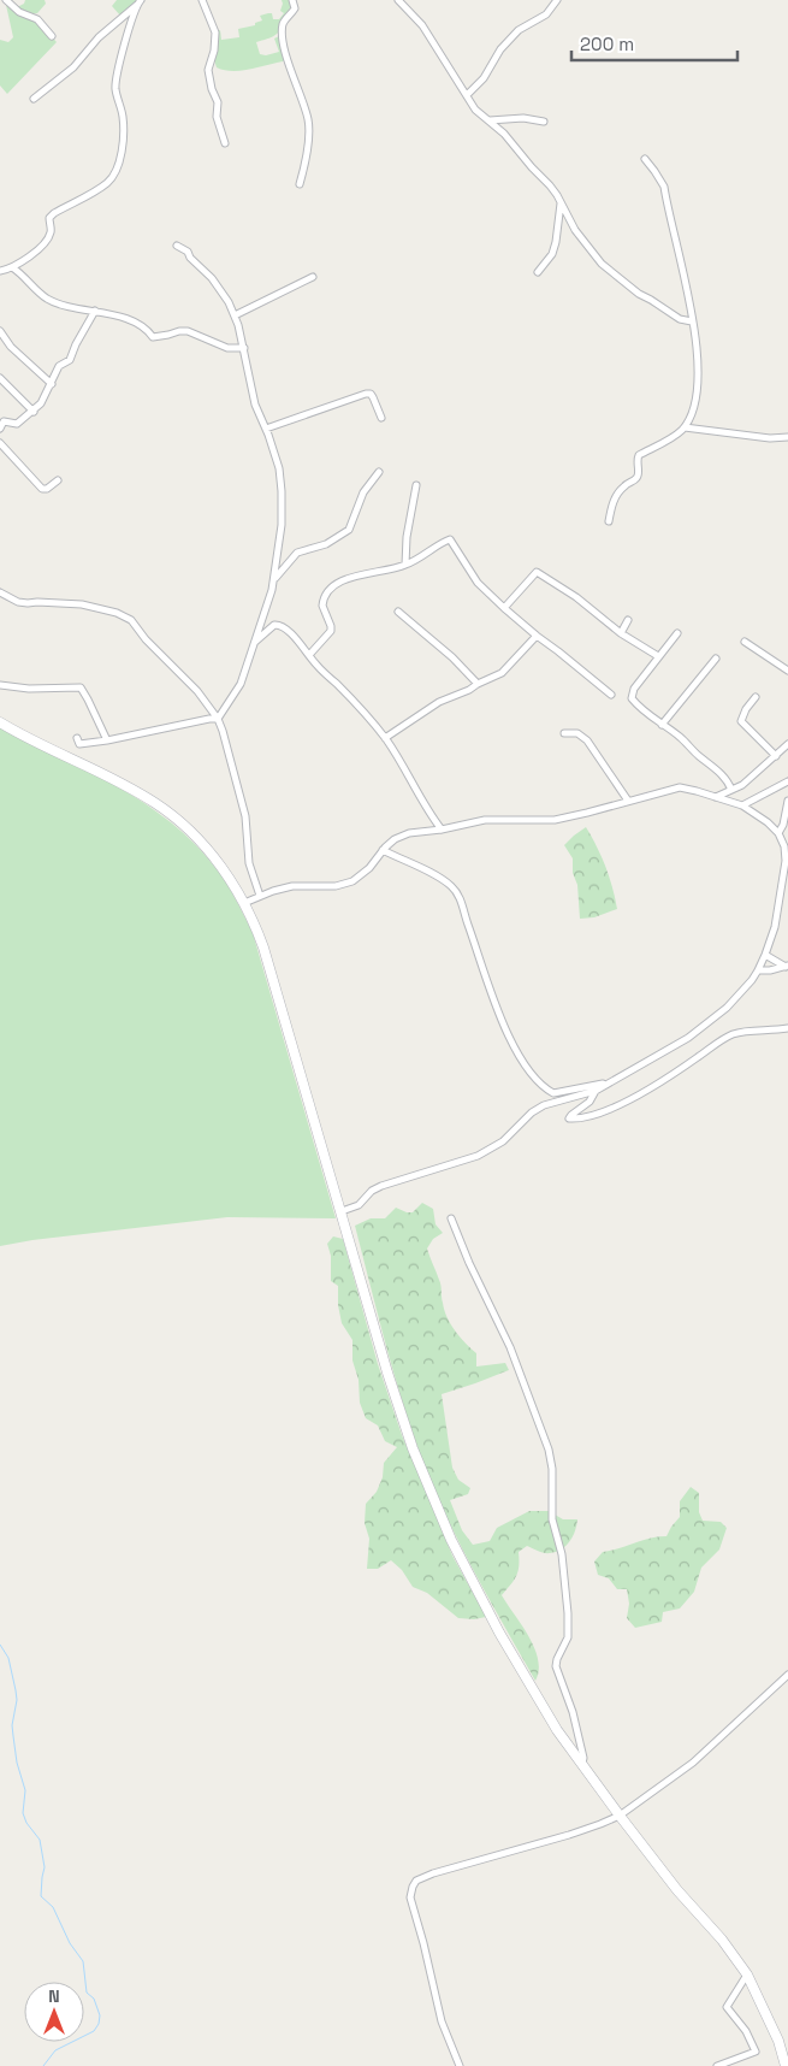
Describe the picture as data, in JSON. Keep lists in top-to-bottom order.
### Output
{
  "scale_bar": "200 m",
  "north": "top"
}
